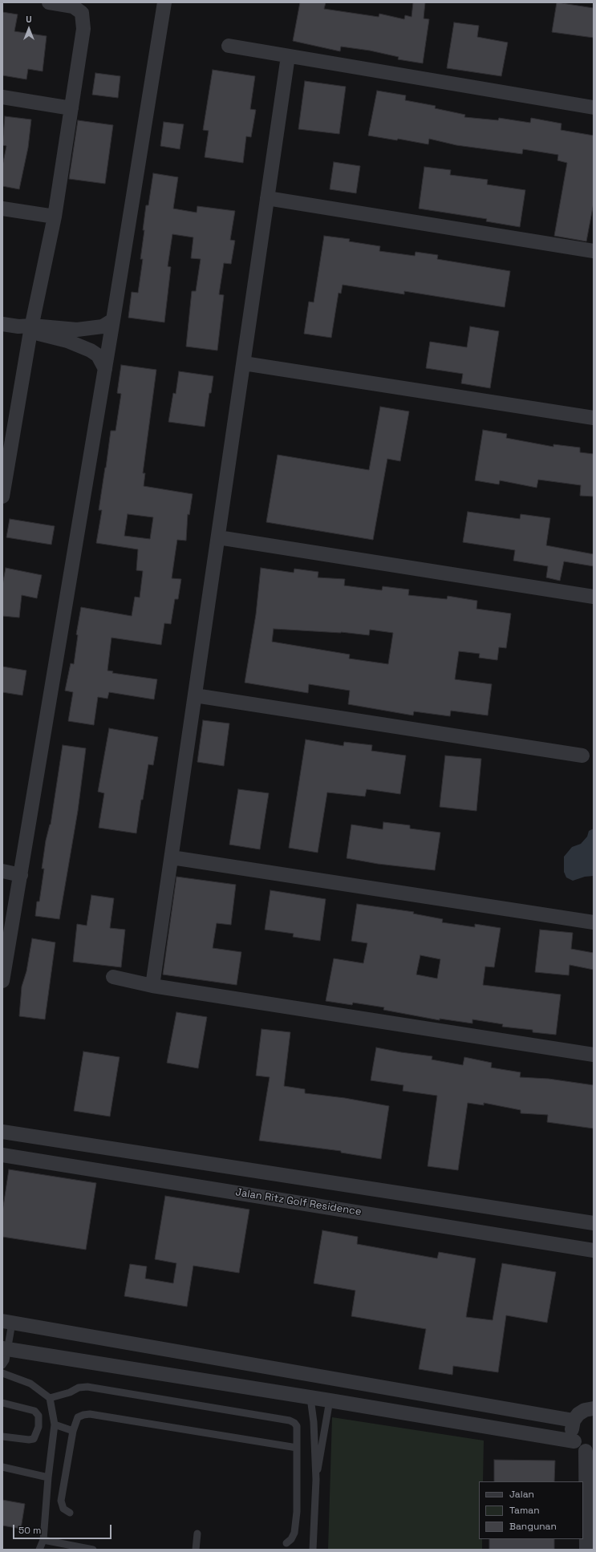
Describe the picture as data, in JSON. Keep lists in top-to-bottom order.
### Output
{
  "streets": {
    "street": ["Jalan Ritz Golf Residence"]
  },
  "legend": ["Jalan", "Taman", "Bangunan"],
  "scale_bar": "50 m",
  "north": "top"
}
